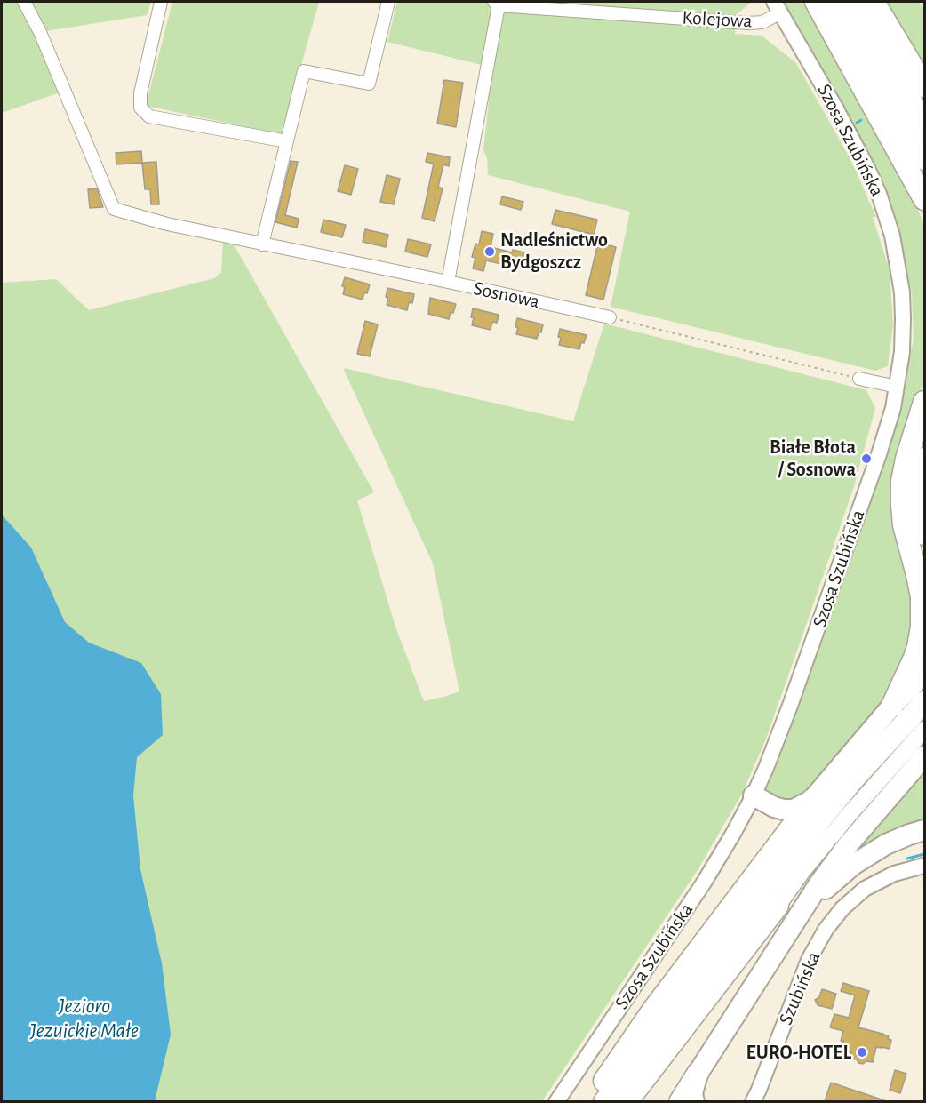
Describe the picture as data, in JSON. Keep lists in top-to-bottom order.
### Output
{
  "streets": {
    "street": [
      "Kolejowa",
      "Szosa Szubińska",
      "Sosnowa",
      "Szubińska"
    ]
  },
  "crossings": [
    ["Kolejowa", "Szosa Szubińska"]
  ],
  "water": ["Jezioro Jezuickie Małe"],
  "places": ["Nadleśnictwo Bydgoszcz", "Białe Błota / Sosnowa", "EURO-HOTEL"]
}
